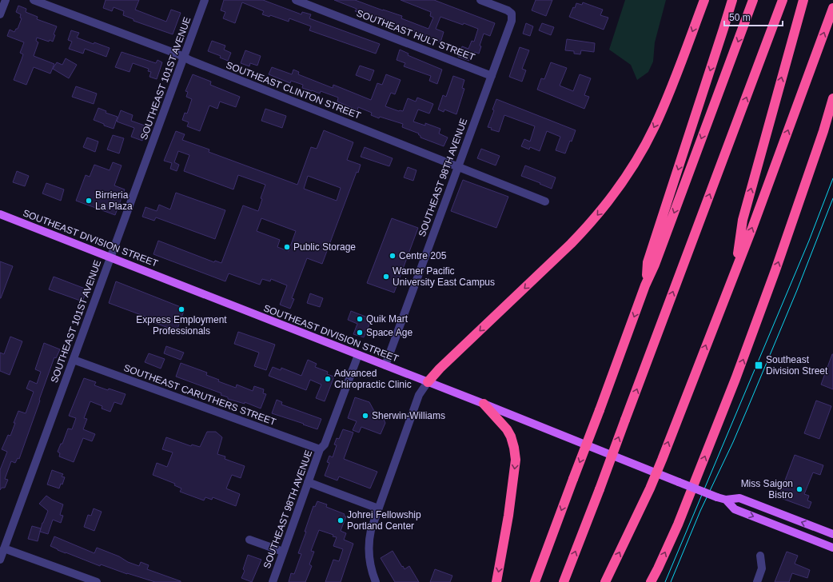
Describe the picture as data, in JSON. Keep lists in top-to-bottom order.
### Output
{
  "streets": {
    "main road": ["SOUTHEAST DIVISION STREET"],
    "street": [
      "SOUTHEAST HULT STREET",
      "SOUTHEAST 101ST AVENUE",
      "SOUTHEAST CLINTON STREET",
      "SOUTHEAST 98TH AVENUE",
      "SOUTHEAST CARUTHERS STREET"
    ]
  },
  "crossings": [
    ["SOUTHEAST HULT STREET", "SOUTHEAST 98TH AVENUE"],
    ["SOUTHEAST 101ST AVENUE", "SOUTHEAST CLINTON STREET"],
    ["SOUTHEAST 101ST AVENUE", "SOUTHEAST DIVISION STREET"],
    ["SOUTHEAST 101ST AVENUE", "SOUTHEAST CARUTHERS STREET"],
    ["SOUTHEAST CLINTON STREET", "SOUTHEAST 98TH AVENUE"],
    ["SOUTHEAST 98TH AVENUE", "SOUTHEAST DIVISION STREET"],
    ["SOUTHEAST 98TH AVENUE", "SOUTHEAST CARUTHERS STREET"]
  ],
  "places": {
    "other": [
      "Birrieria La Plaza",
      "Public Storage",
      "Centre 205",
      "Warner Pacific University East Campus",
      "Express Employment Professionals",
      "Quik Mart",
      "Space Age",
      "Advanced Chiropractic Clinic",
      "Sherwin-Williams",
      "Miss Saigon Bistro",
      "Johrei Fellowship Portland Center"
    ],
    "transit": ["Southeast Division Street"]
  },
  "scale_bar": "50 m"
}
